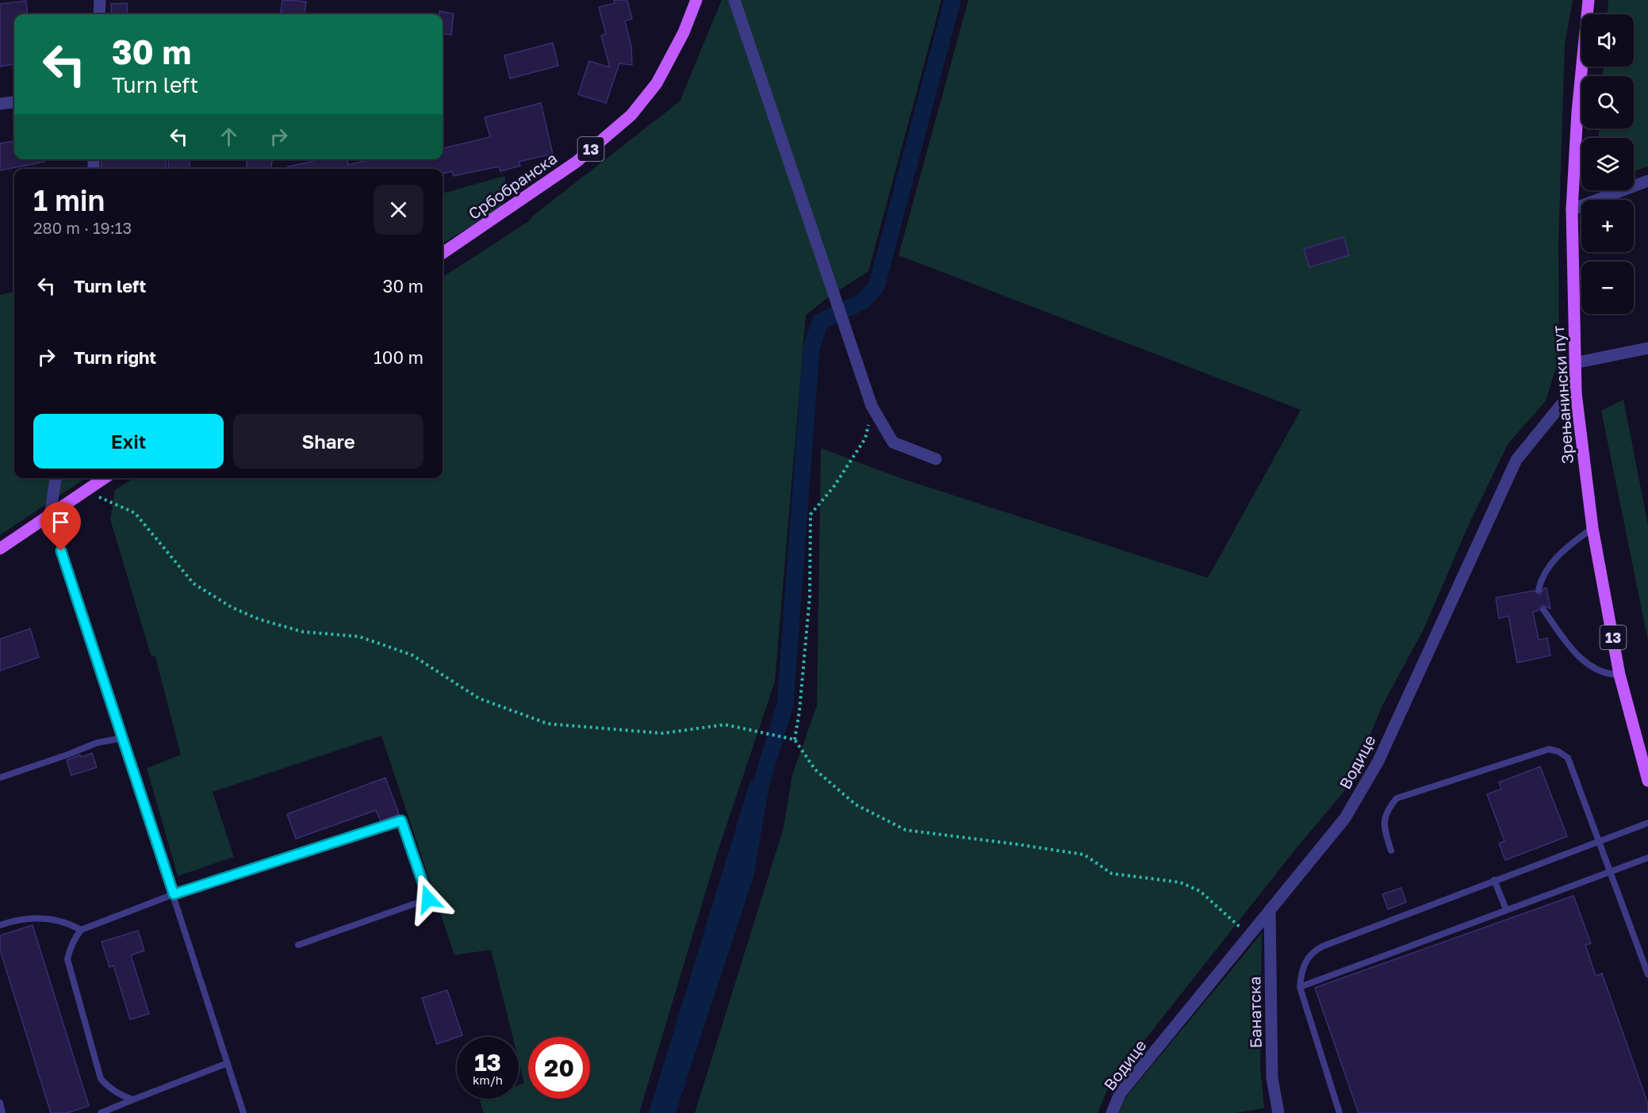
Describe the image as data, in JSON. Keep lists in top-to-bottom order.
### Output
{
  "streets": {
    "main road": ["13", "Србобранска", "Зрењанински пут"],
    "street": ["Водице", "Банатска"]
  },
  "crossings": [
    ["Зрењанински пут", "Водице"],
    ["Водице", "Банатска"]
  ],
  "page": {
    "map_buttons": ["+", "−"],
    "turn": ["30 m", "Turn left"],
    "heading": ["1 min", "280 m · 19:13"],
    "list": [
      {
        "name": "Turn left",
        "value": "30 m"
      },
      {
        "name": "Turn right",
        "value": "100 m"
      }
    ],
    "buttons": ["Exit", "Share"],
    "speed": "13 km/h",
    "limit": "20"
  }
}
